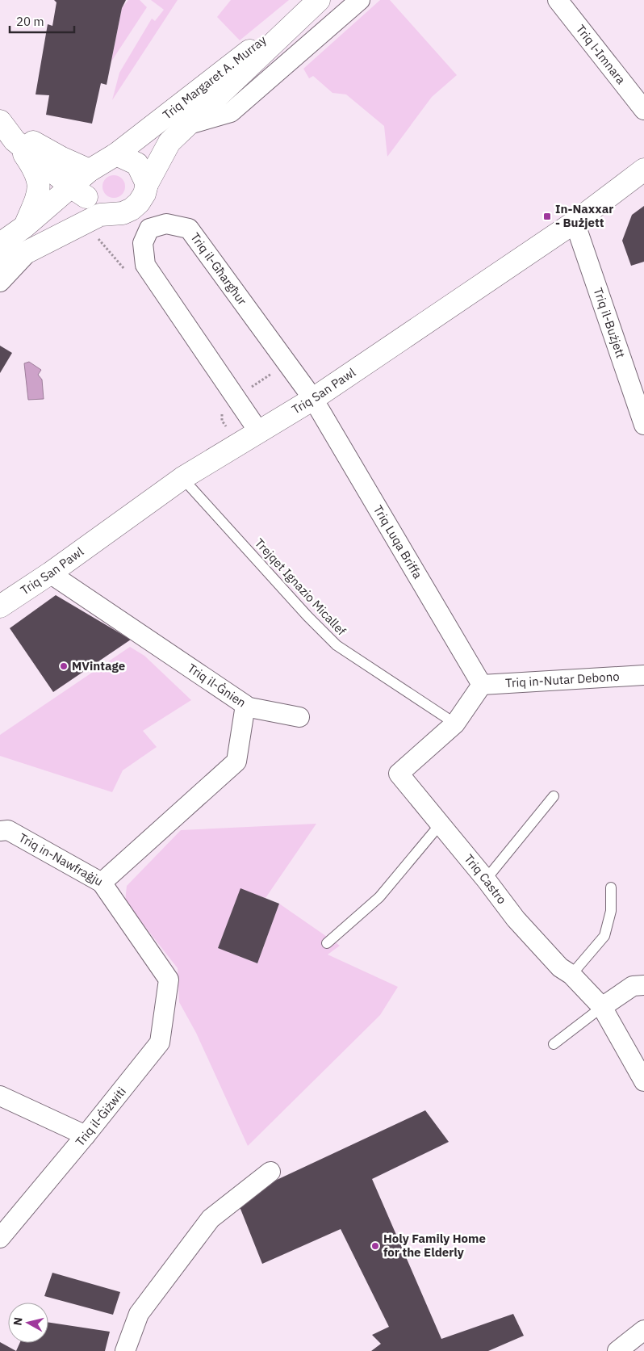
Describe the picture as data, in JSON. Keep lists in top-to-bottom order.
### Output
{
  "streets": {
    "main road": ["Triq Margaret A. Murray", "Triq San Pawl"],
    "street": [
      "Triq l-Imnara",
      "Triq il-Għargħur",
      "Triq il-Bużjett",
      "Triq Luqa Briffa",
      "Triq in-Nutar Debono",
      "Triq il-Ġnien",
      "Triq in-Nawfraġju",
      "Triq Castro",
      "Triq il-Ġiżwiti"
    ],
    "lane": ["Trejqet Ignazio Micallef"]
  },
  "crossings": [
    ["Triq il-Għargħur", "Triq San Pawl"],
    ["Triq il-Għargħur", "Triq Luqa Briffa"],
    ["Triq il-Bużjett", "Triq San Pawl"],
    ["Triq San Pawl", "Triq Luqa Briffa"],
    ["Triq San Pawl", "Trejqet Ignazio Micallef"],
    ["Triq San Pawl", "Triq il-Ġnien"],
    ["Triq Luqa Briffa", "Triq in-Nutar Debono"],
    ["Triq Luqa Briffa", "Triq Castro"],
    ["Trejqet Ignazio Micallef", "Triq Castro"],
    ["Triq in-Nutar Debono", "Triq Castro"],
    ["Triq il-Ġnien", "Triq in-Nawfraġju"],
    ["Triq in-Nawfraġju", "Triq il-Ġiżwiti"]
  ],
  "places": {
    "transit": ["In-Naxxar - Bużjett"],
    "other": ["MVintage", "Holy Family Home for the Elderly"]
  },
  "scale_bar": "20 m",
  "north": "left"
}
